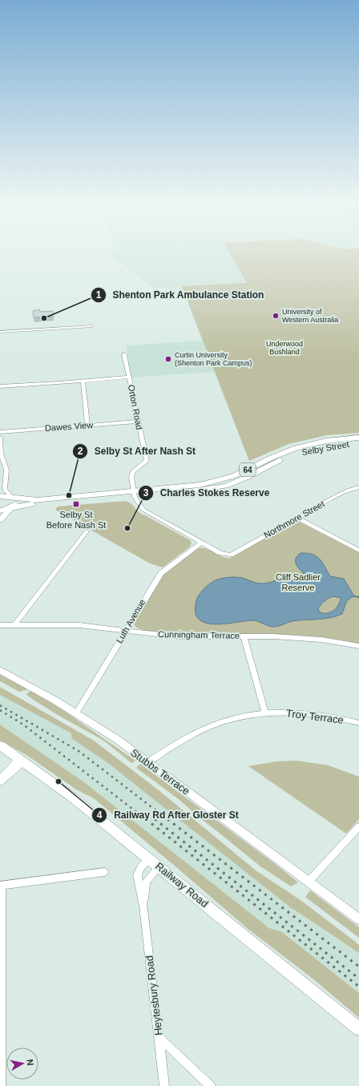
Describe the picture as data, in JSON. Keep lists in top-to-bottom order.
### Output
{
  "streets": {
    "main road": ["Selby Street", "64", "Railway Road"],
    "street": [
      "Orton Road",
      "Dawes View",
      "Northmore Street",
      "Luth Avenue",
      "Cunningham Terrace",
      "Troy Terrace",
      "Stubbs Terrace",
      "Heytesbury Road"
    ]
  },
  "crossings": [
    ["Orton Road", "Dawes View"],
    ["Orton Road", "Selby Street"],
    ["Selby Street", "64"],
    ["Northmore Street", "Luth Avenue"],
    ["Luth Avenue", "Cunningham Terrace"],
    ["Luth Avenue", "Stubbs Terrace"],
    ["Troy Terrace", "Stubbs Terrace"],
    ["Railway Road", "Heytesbury Road"]
  ],
  "parks": ["Underwood Bushland", "Cliff Sadlier Reserve"],
  "places": {
    "other": [
      "University of Western Australia",
      "Shenton Park Ambulance Station",
      "Curtin University (Shenton Park Campus)",
      "Selby St After Nash St",
      "Charles Stokes Reserve",
      "Railway Rd After Gloster St"
    ],
    "transit": ["Selby St Before Nash St"]
  },
  "north": "right"
}
